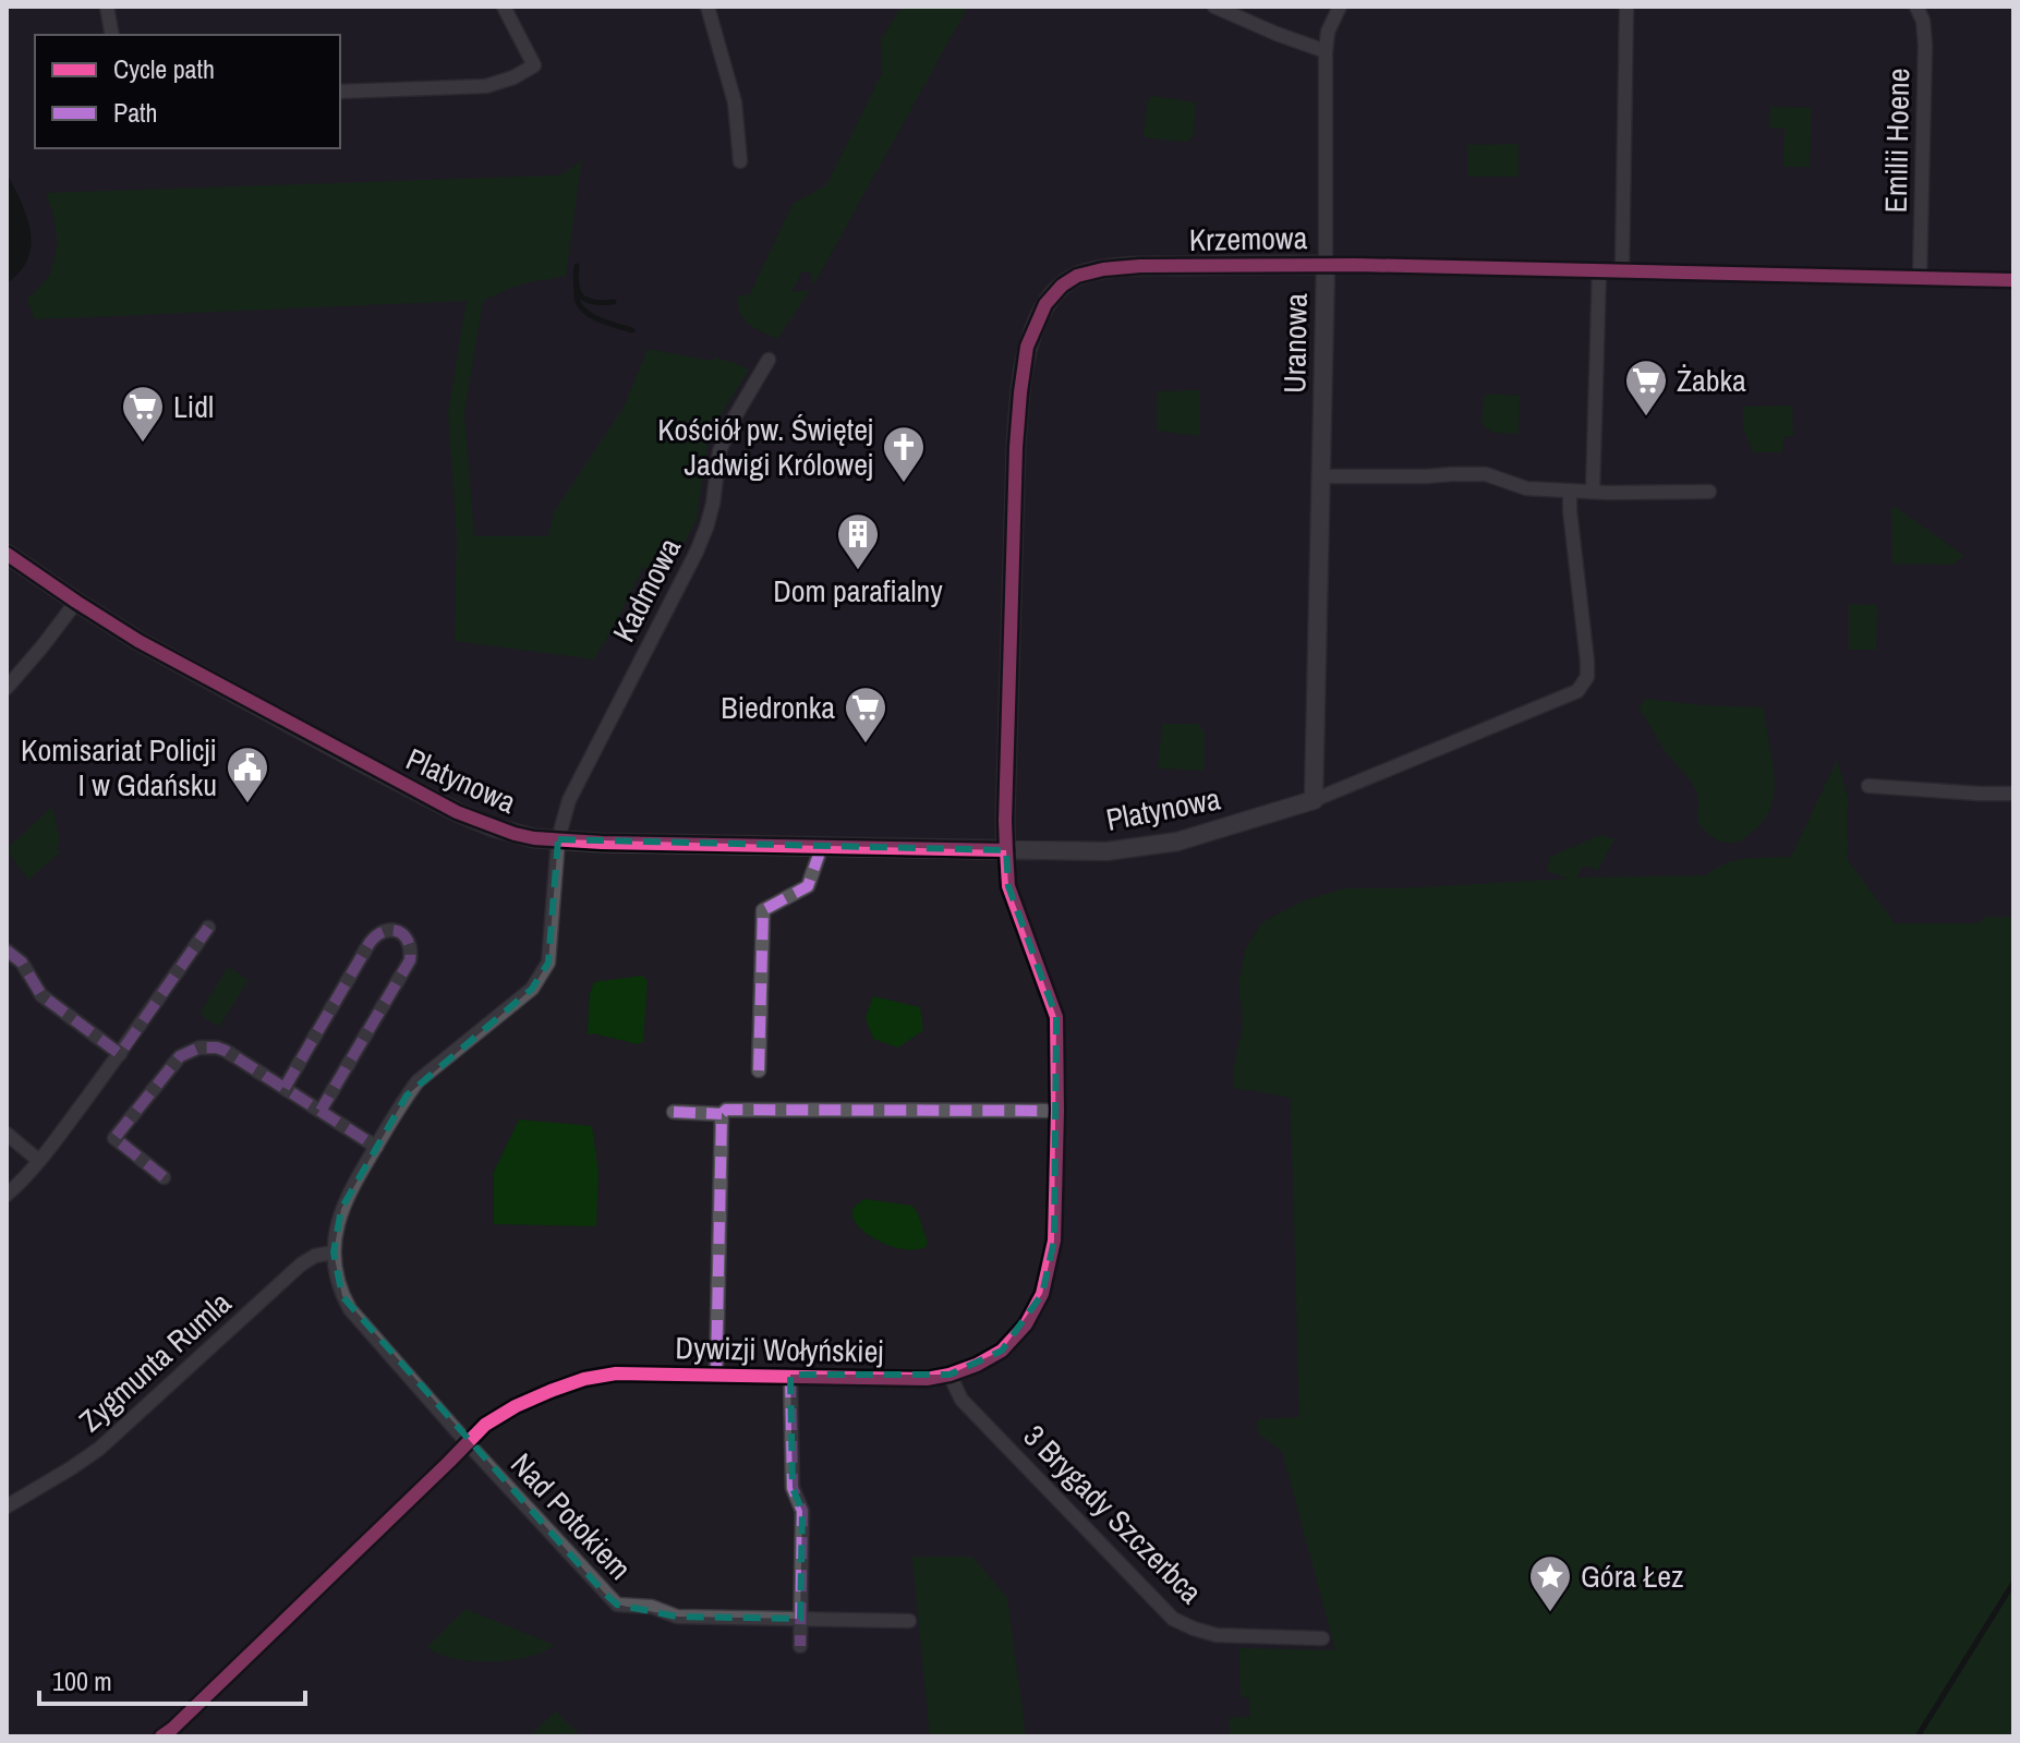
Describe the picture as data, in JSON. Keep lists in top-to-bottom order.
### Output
{
  "streets": {
    "street": [
      "Emilii Hoene",
      "Krzemowa",
      "Uranowa",
      "Kadmowa",
      "Platynowa",
      "Dywizji Wołyńskiej",
      "Zygmunta Rumla",
      "3 Brygady Szczerbca",
      "Nad Potokiem"
    ]
  },
  "crossings": [
    ["Emilii Hoene", "Krzemowa"],
    ["Krzemowa", "Uranowa"],
    ["Krzemowa", "Platynowa"],
    ["Krzemowa", "Dywizji Wołyńskiej"],
    ["Uranowa", "Platynowa"],
    ["Kadmowa", "Platynowa"],
    ["Platynowa", "Dywizji Wołyńskiej"],
    ["Dywizji Wołyńskiej", "3 Brygady Szczerbca"],
    ["Dywizji Wołyńskiej", "Nad Potokiem"]
  ],
  "places": {
    "supermarket": ["Żabka", "Lidl", "Biedronka"],
    "church": ["Kościół pw. Świętej Jadwigi Królowej"],
    "building": ["Dom parafialny"],
    "public building": ["Komisariat Policji I w Gdańsku"],
    "place": ["Góra Łez"]
  },
  "legend": ["Cycle path", "Path"],
  "scale_bar": "100 m"
}
